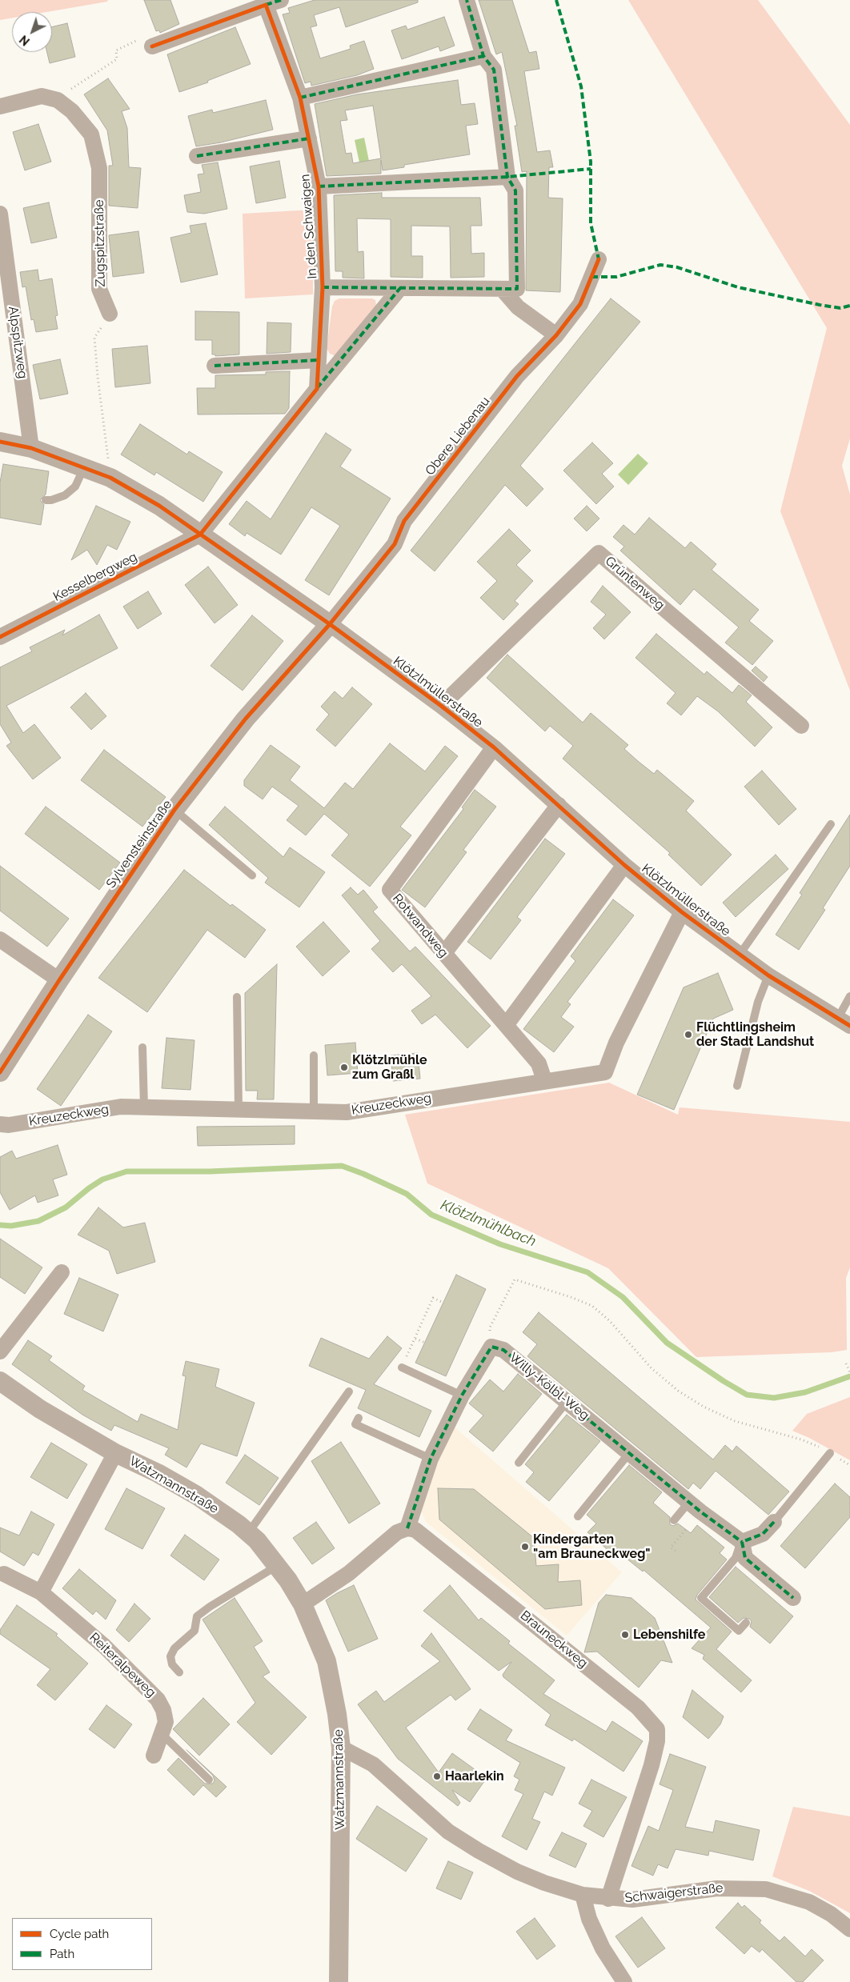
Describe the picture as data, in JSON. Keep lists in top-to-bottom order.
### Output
{
  "streets": {
    "street": [
      "In den Schwaigen",
      "Zugspitzstraße",
      "Alpspitzweg",
      "Obere Liebenau",
      "Kesselbergweg",
      "Grüntenweg",
      "Klötzlmüllerstraße",
      "Sylvensteinstraße",
      "Rotwandweg",
      "Kreuzeckweg",
      "Willy-Kölbl-Weg",
      "Watzmannstraße",
      "Brauneckweg",
      "Reiteralpeweg",
      "Schwaigerstraße"
    ]
  },
  "crossings": [
    ["Alpspitzweg", "Klötzlmüllerstraße"],
    ["Obere Liebenau", "Klötzlmüllerstraße"],
    ["Obere Liebenau", "Sylvensteinstraße"],
    ["Kesselbergweg", "Klötzlmüllerstraße"],
    ["Grüntenweg", "Klötzlmüllerstraße"],
    ["Klötzlmüllerstraße", "Sylvensteinstraße"],
    ["Klötzlmüllerstraße", "Rotwandweg"],
    ["Klötzlmüllerstraße", "Kreuzeckweg"],
    ["Rotwandweg", "Kreuzeckweg"],
    ["Watzmannstraße", "Schwaigerstraße"],
    ["Brauneckweg", "Schwaigerstraße"]
  ],
  "water": ["Klötzlmühlbach"],
  "places": [
    "Flüchtlingsheim der Stadt Landshut",
    "Klötzlmühle zum Graßl",
    "Kindergarten \"am Brauneckweg\"",
    "Lebenshilfe",
    "Haarlekin"
  ],
  "legend": ["Cycle path", "Path"],
  "north": "bottom left"
}
